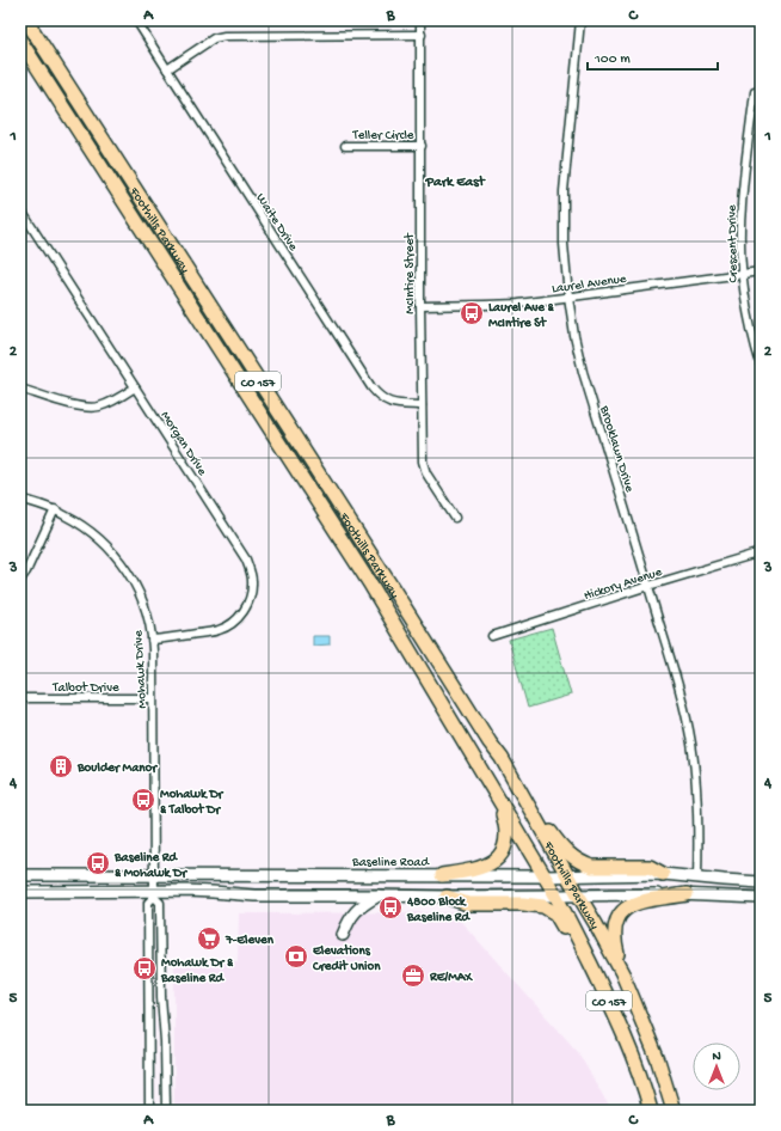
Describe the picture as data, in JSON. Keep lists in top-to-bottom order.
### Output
{
  "streets": {
    "highway": ["Foothills Parkway", "CO 157"],
    "main road": ["Baseline Road"],
    "street": [
      "Teller Circle",
      "Waite Drive",
      "Crescent Drive",
      "McIntire Street",
      "Laurel Avenue",
      "Morgan Drive",
      "Brooklawn Drive",
      "Hickory Avenue",
      "Mohawk Drive",
      "Talbot Drive"
    ]
  },
  "crossings": [
    ["Teller Circle", "McIntire Street"],
    ["Waite Drive", "McIntire Street"],
    ["Foothills Parkway", "Baseline Road"],
    ["Crescent Drive", "Laurel Avenue"],
    ["McIntire Street", "Laurel Avenue"],
    ["Laurel Avenue", "Brooklawn Drive"],
    ["Morgan Drive", "Mohawk Drive"],
    ["Brooklawn Drive", "Hickory Avenue"],
    ["Brooklawn Drive", "Baseline Road"],
    ["Mohawk Drive", "Talbot Drive"],
    ["Mohawk Drive", "Baseline Road"]
  ],
  "districts": ["Park East"],
  "places": {
    "bus stop": [
      "Laurel Ave & McIntire St",
      "Mohawk Dr & Talbot Dr",
      "Baseline Rd & Mohawk Dr",
      "4800 Block Baseline Rd",
      "Mohawk Dr & Baseline Rd"
    ],
    "building": ["Boulder Manor"],
    "supermarket": ["7-Eleven"],
    "bank": ["Elevations Credit Union"],
    "office": ["RE/MAX"]
  },
  "scale_bar": "100 m",
  "north": "top",
  "grid": {
    "columns": ["A", "B", "C"],
    "rows": [
      "1",
      "2",
      "3",
      "4",
      "5"
    ]
  }
}
